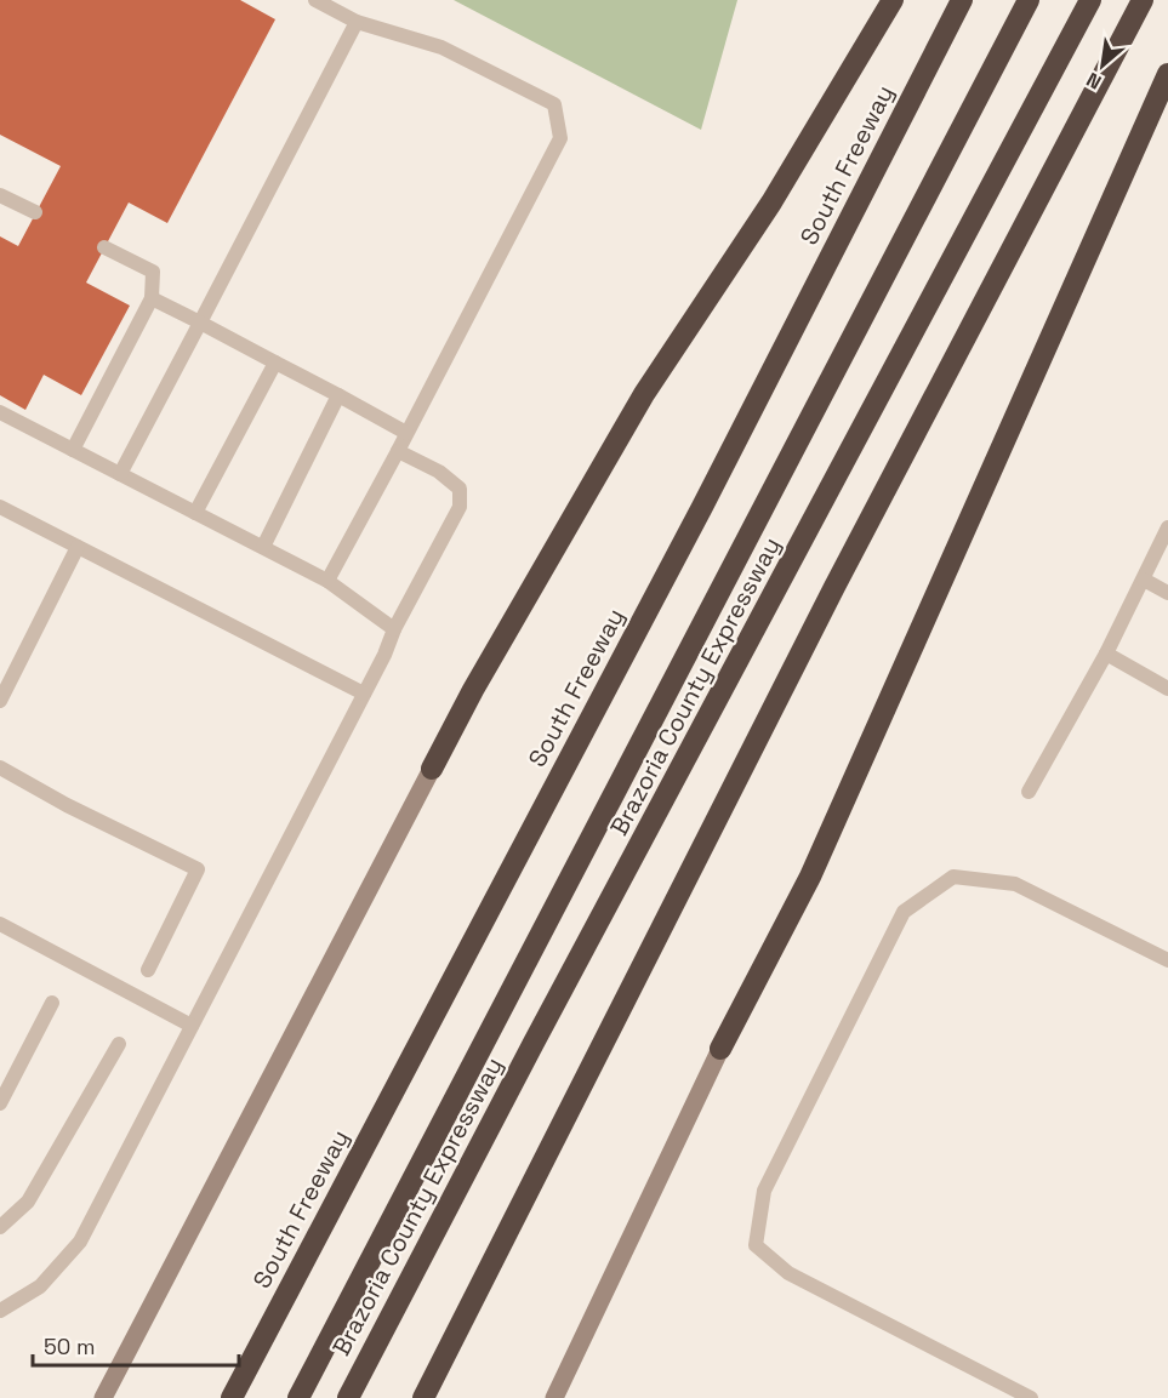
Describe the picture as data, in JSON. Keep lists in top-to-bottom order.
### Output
{
  "streets": {
    "highway": ["South Freeway", "Brazoria County Expressway"]
  },
  "scale_bar": "50 m",
  "north": "bottom left"
}
